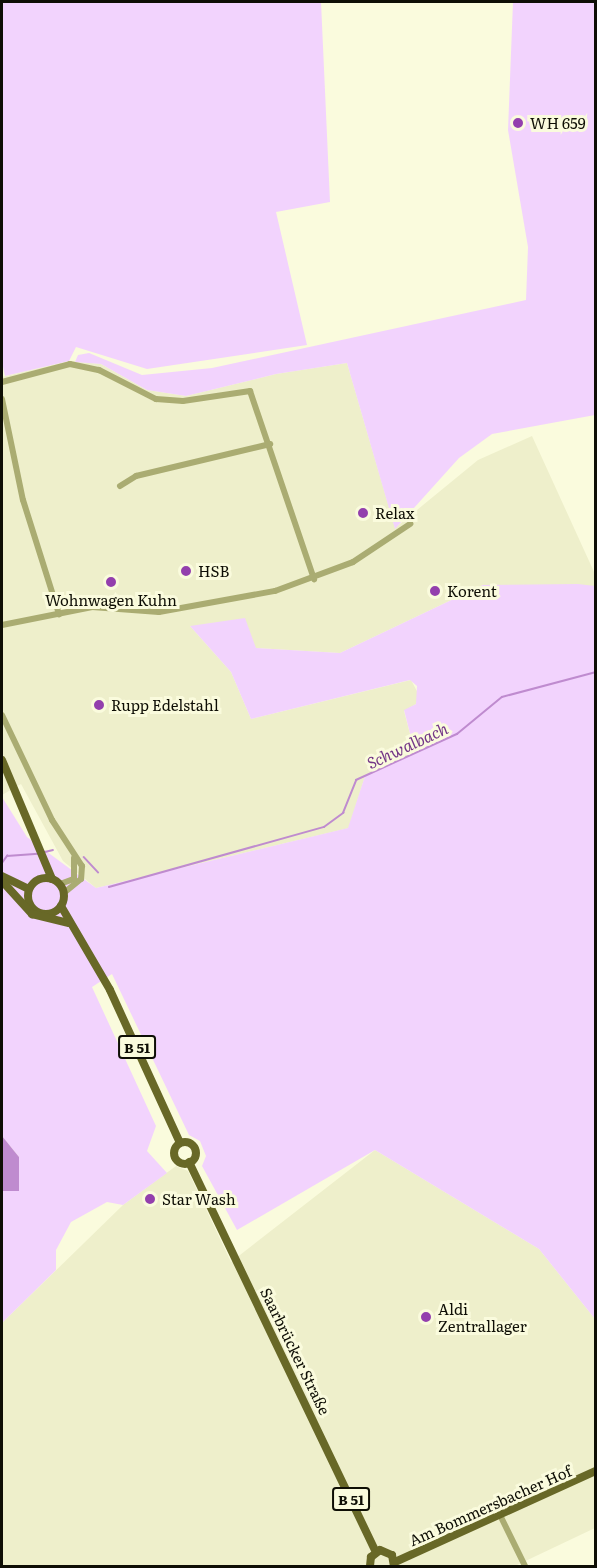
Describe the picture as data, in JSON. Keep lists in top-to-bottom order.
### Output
{
  "streets": {
    "main road": ["B 51", "Saarbrücker Straße", "Am Bommersbacher Hof"]
  },
  "crossings": [
    ["B 51", "Saarbrücker Straße"]
  ],
  "water": ["Schwalbach"],
  "places": [
    "WH 659",
    "Relax",
    "HSB",
    "Wohnwagen Kuhn",
    "Korent",
    "Rupp Edelstahl",
    "Star Wash",
    "Aldi Zentrallager"
  ]
}
